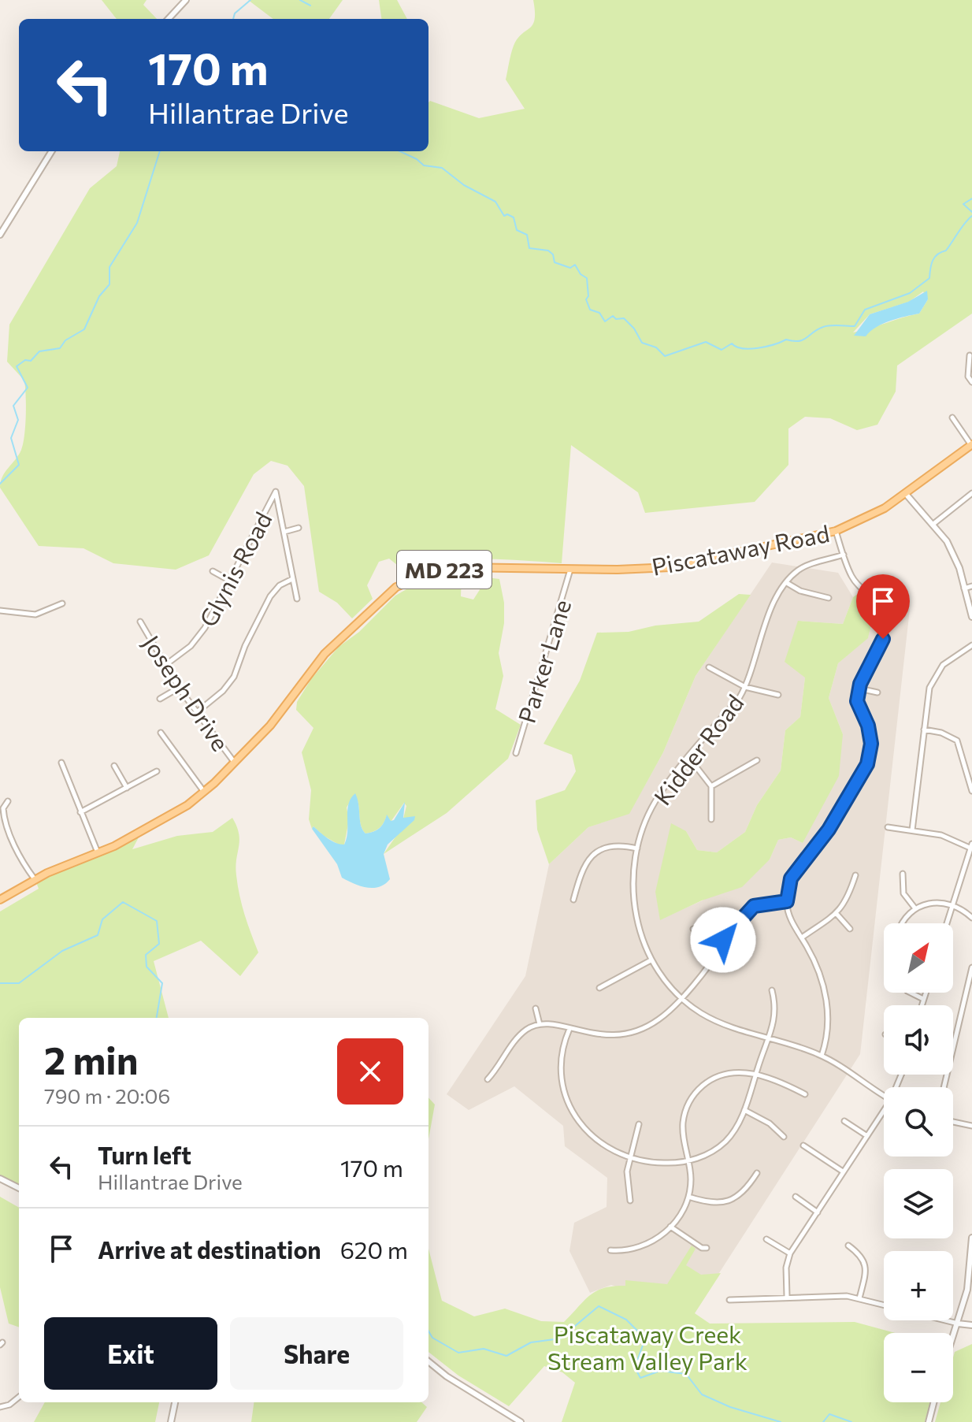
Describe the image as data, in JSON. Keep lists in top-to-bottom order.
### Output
{
  "streets": {
    "main road": ["Piscataway Road", "MD 223"],
    "street": [
      "Glynis Road",
      "Parker Lane",
      "Joseph Drive",
      "Kidder Road"
    ]
  },
  "crossings": [
    ["Piscataway Road", "Parker Lane"],
    ["Piscataway Road", "Joseph Drive"],
    ["Glynis Road", "Joseph Drive"]
  ],
  "parks": ["Piscataway Creek Stream Valley Park"],
  "north": "top right",
  "page": {
    "turn": ["170 m", "Hillantrae Drive"],
    "map_buttons": ["+", "−"],
    "heading": ["2 min", "790 m · 20:06"],
    "list": [
      {
        "name": "Turn left",
        "note": "Hillantrae Drive",
        "value": "170 m"
      },
      {
        "name": "Arrive at destination",
        "value": "620 m"
      }
    ],
    "buttons": ["Exit", "Share"]
  }
}
